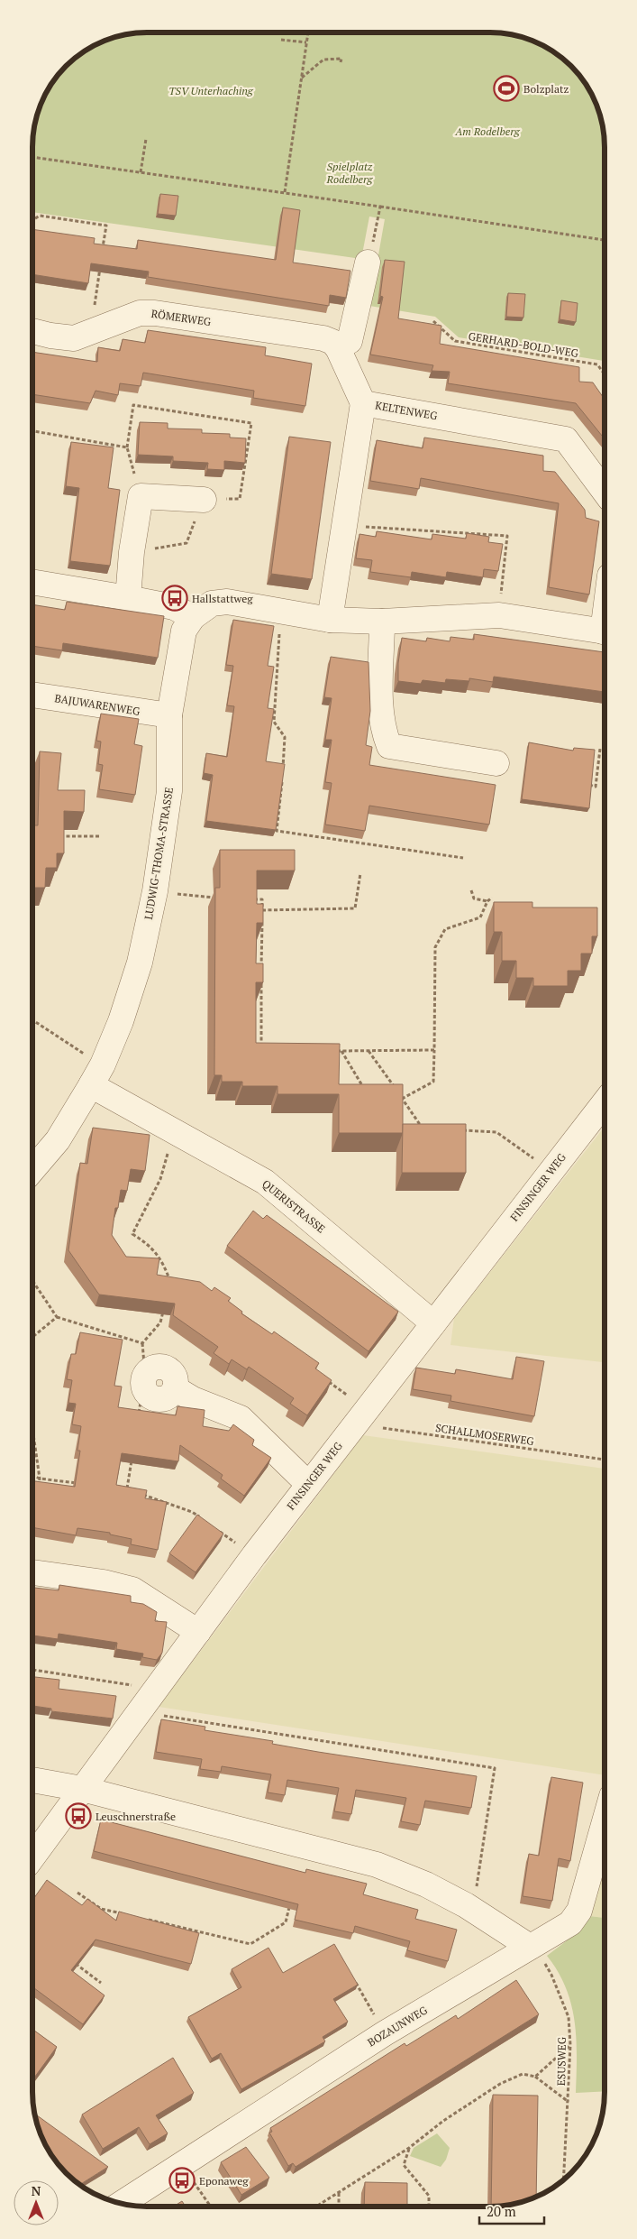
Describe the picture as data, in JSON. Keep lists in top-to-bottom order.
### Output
{
  "streets": {
    "street": [
      "RÖMERWEG",
      "KELTENWEG",
      "BAJUWARENWEG",
      "LUDWIG-THOMA-STRASSE",
      "FINSINGER WEG",
      "QUERISTRASSE",
      "BOZAUNWEG"
    ],
    "path": ["GERHARD-BOLD-WEG", "SCHALLMOSERWEG", "ESUSWEG"]
  },
  "crossings": [
    ["KELTENWEG", "LUDWIG-THOMA-STRASSE"],
    ["BAJUWARENWEG", "LUDWIG-THOMA-STRASSE"],
    ["LUDWIG-THOMA-STRASSE", "QUERISTRASSE"],
    ["FINSINGER WEG", "QUERISTRASSE"],
    ["FINSINGER WEG", "SCHALLMOSERWEG"],
    ["BOZAUNWEG", "ESUSWEG"]
  ],
  "parks": ["TSV Unterhaching", "Am Rodelberg", "Spielplatz Rodelberg"],
  "places": {
    "sports": ["Bolzplatz"],
    "bus stop": ["Hallstattweg", "Leuschnerstraße", "Eponaweg"]
  },
  "scale_bar": "20 m",
  "north": "top"
}
